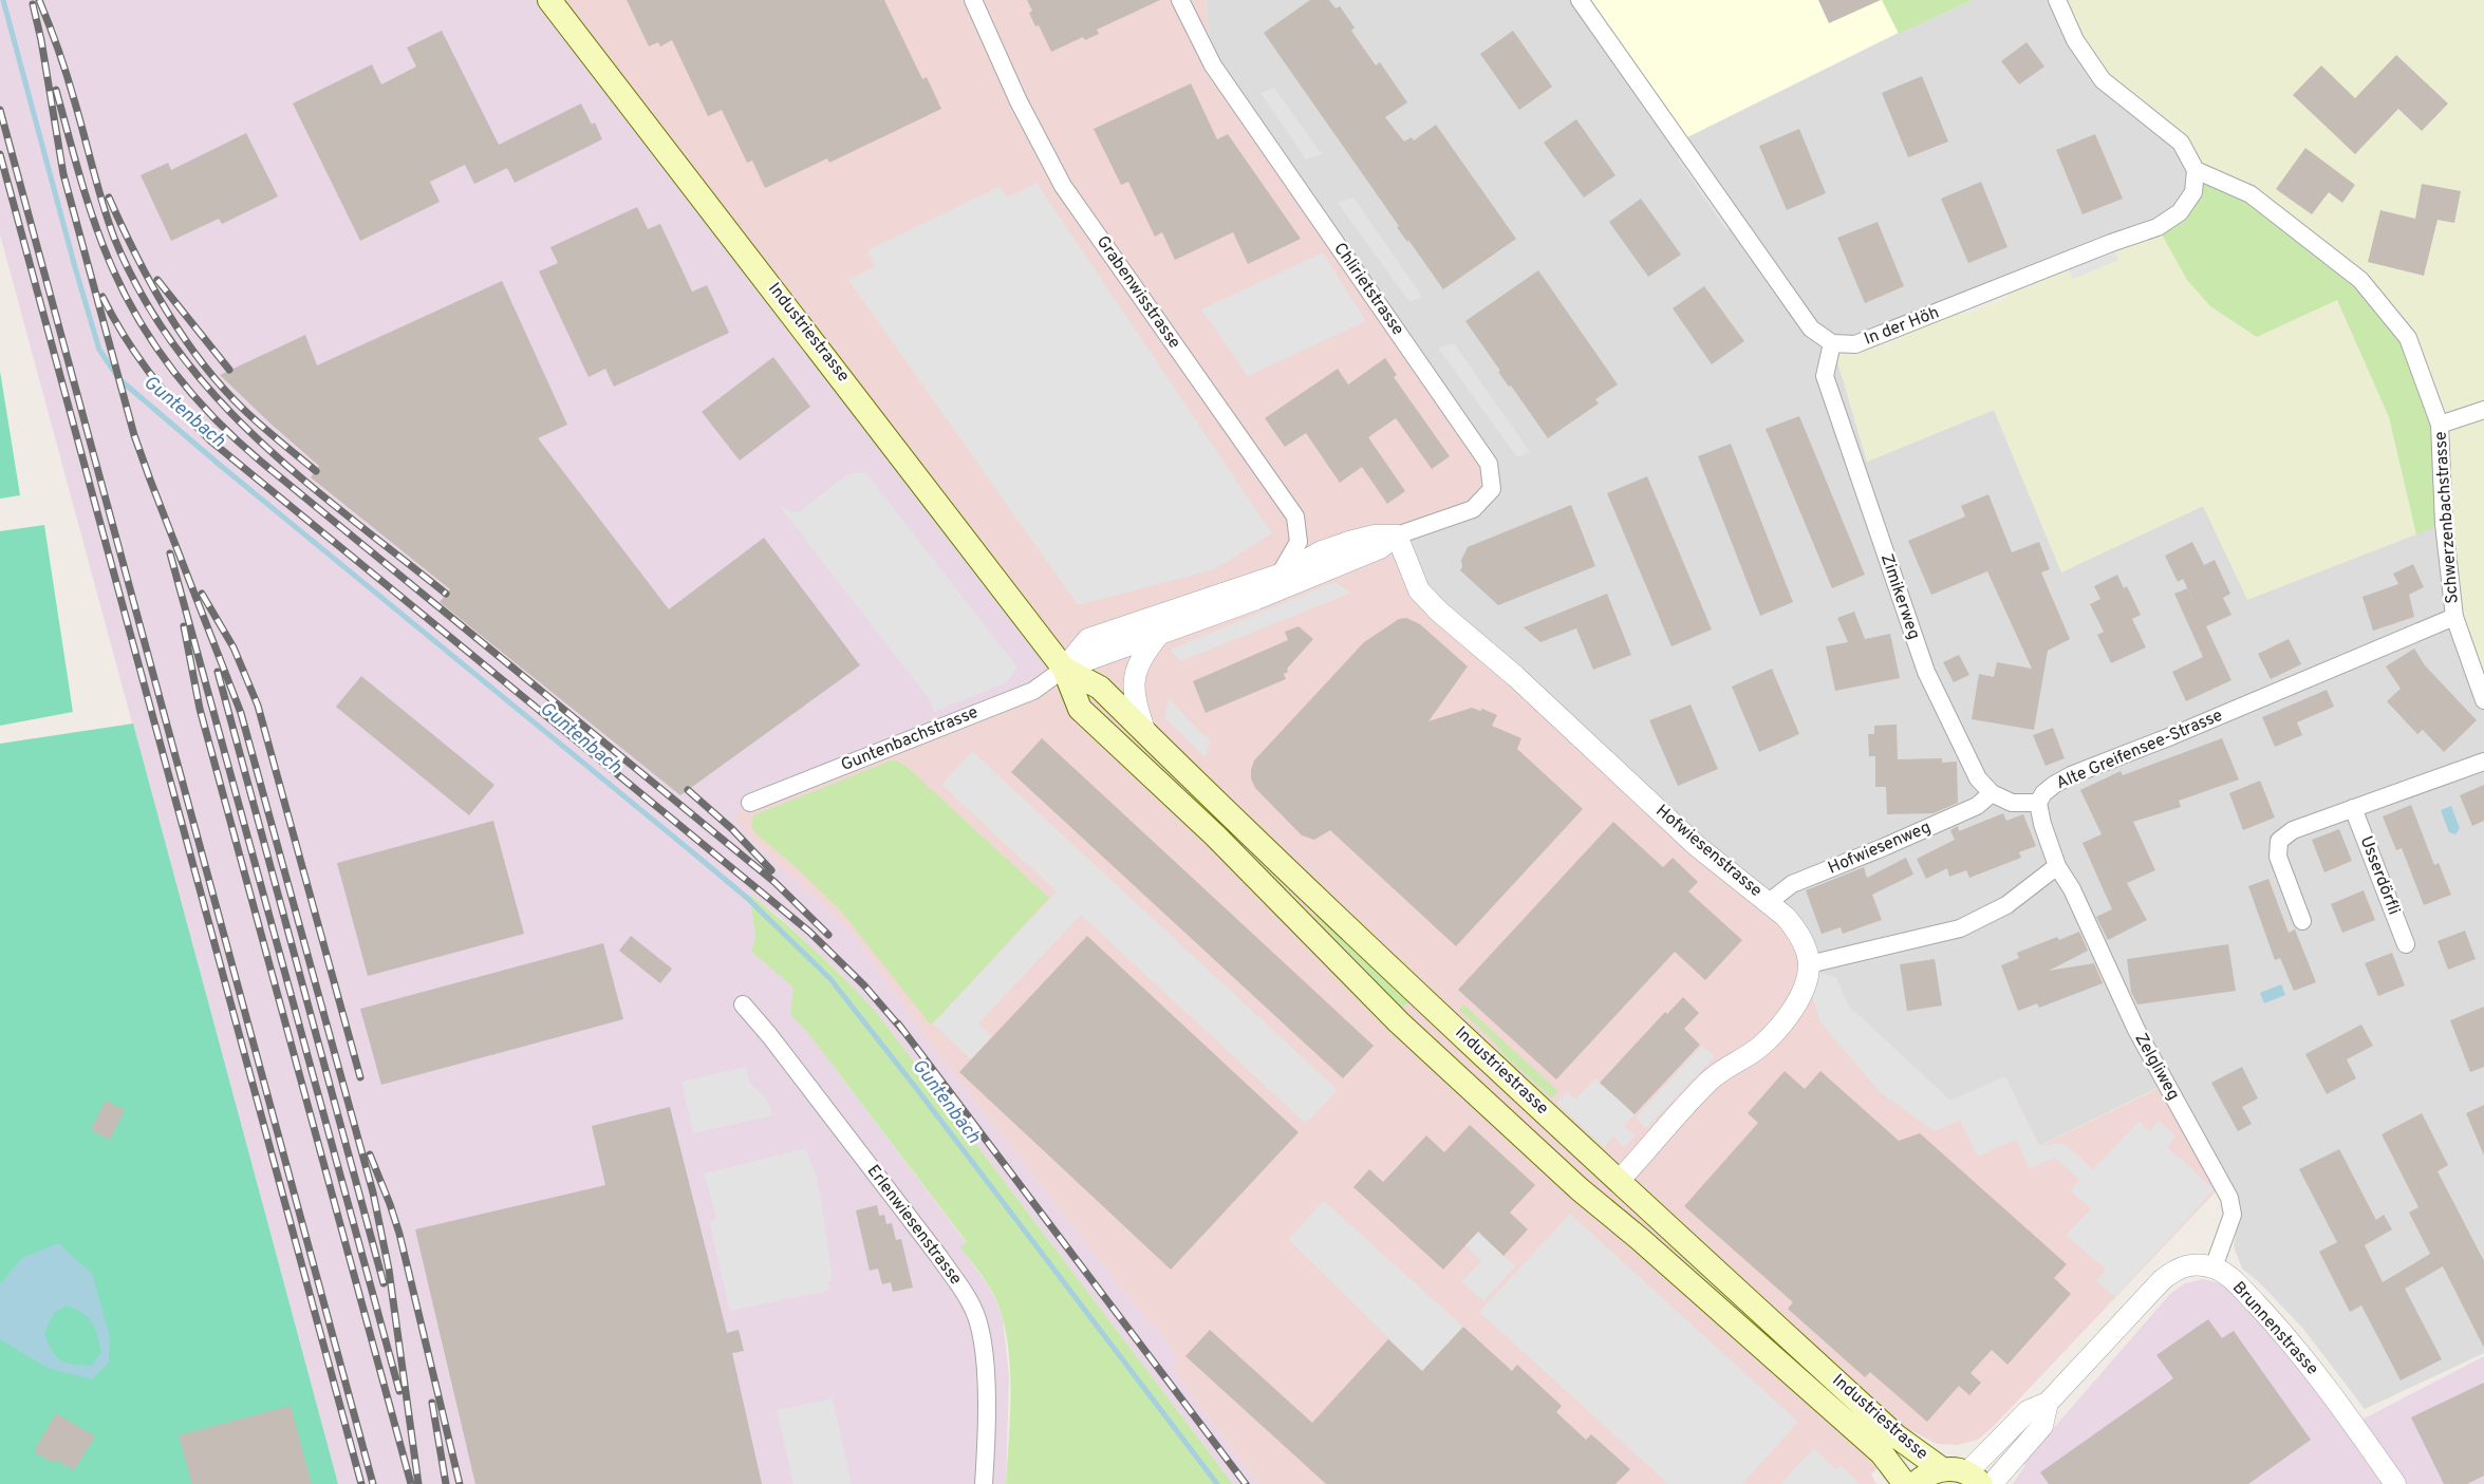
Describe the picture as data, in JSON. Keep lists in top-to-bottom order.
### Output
{
  "streets": {
    "main road": ["Industriestrasse"],
    "street": [
      "Chlirietstrasse",
      "Grabenwisstrasse",
      "In der Höh",
      "Schwerzenbachstrasse",
      "Zimikerweg",
      "Guntenbachstrasse",
      "Alte Greifensee-Strasse",
      "Hofwiesenweg",
      "Hofwiesenstrasse",
      "Usserdörfli",
      "Zelgliweg",
      "Erlenwiesenstrasse",
      "Brunnenstrasse"
    ]
  },
  "crossings": [
    ["Chlirietstrasse", "Grabenwisstrasse"],
    ["Chlirietstrasse", "Industriestrasse"],
    ["Chlirietstrasse", "Guntenbachstrasse"],
    ["Chlirietstrasse", "Hofwiesenstrasse"],
    ["In der Höh", "Schwerzenbachstrasse"],
    ["In der Höh", "Zimikerweg"],
    ["Industriestrasse", "Guntenbachstrasse"],
    ["Schwerzenbachstrasse", "Alte Greifensee-Strasse"],
    ["Zimikerweg", "Hofwiesenweg"],
    ["Alte Greifensee-Strasse", "Zelgliweg"],
    ["Hofwiesenweg", "Hofwiesenstrasse"],
    ["Zelgliweg", "Brunnenstrasse"]
  ],
  "water": ["Guntenbach"]
}
